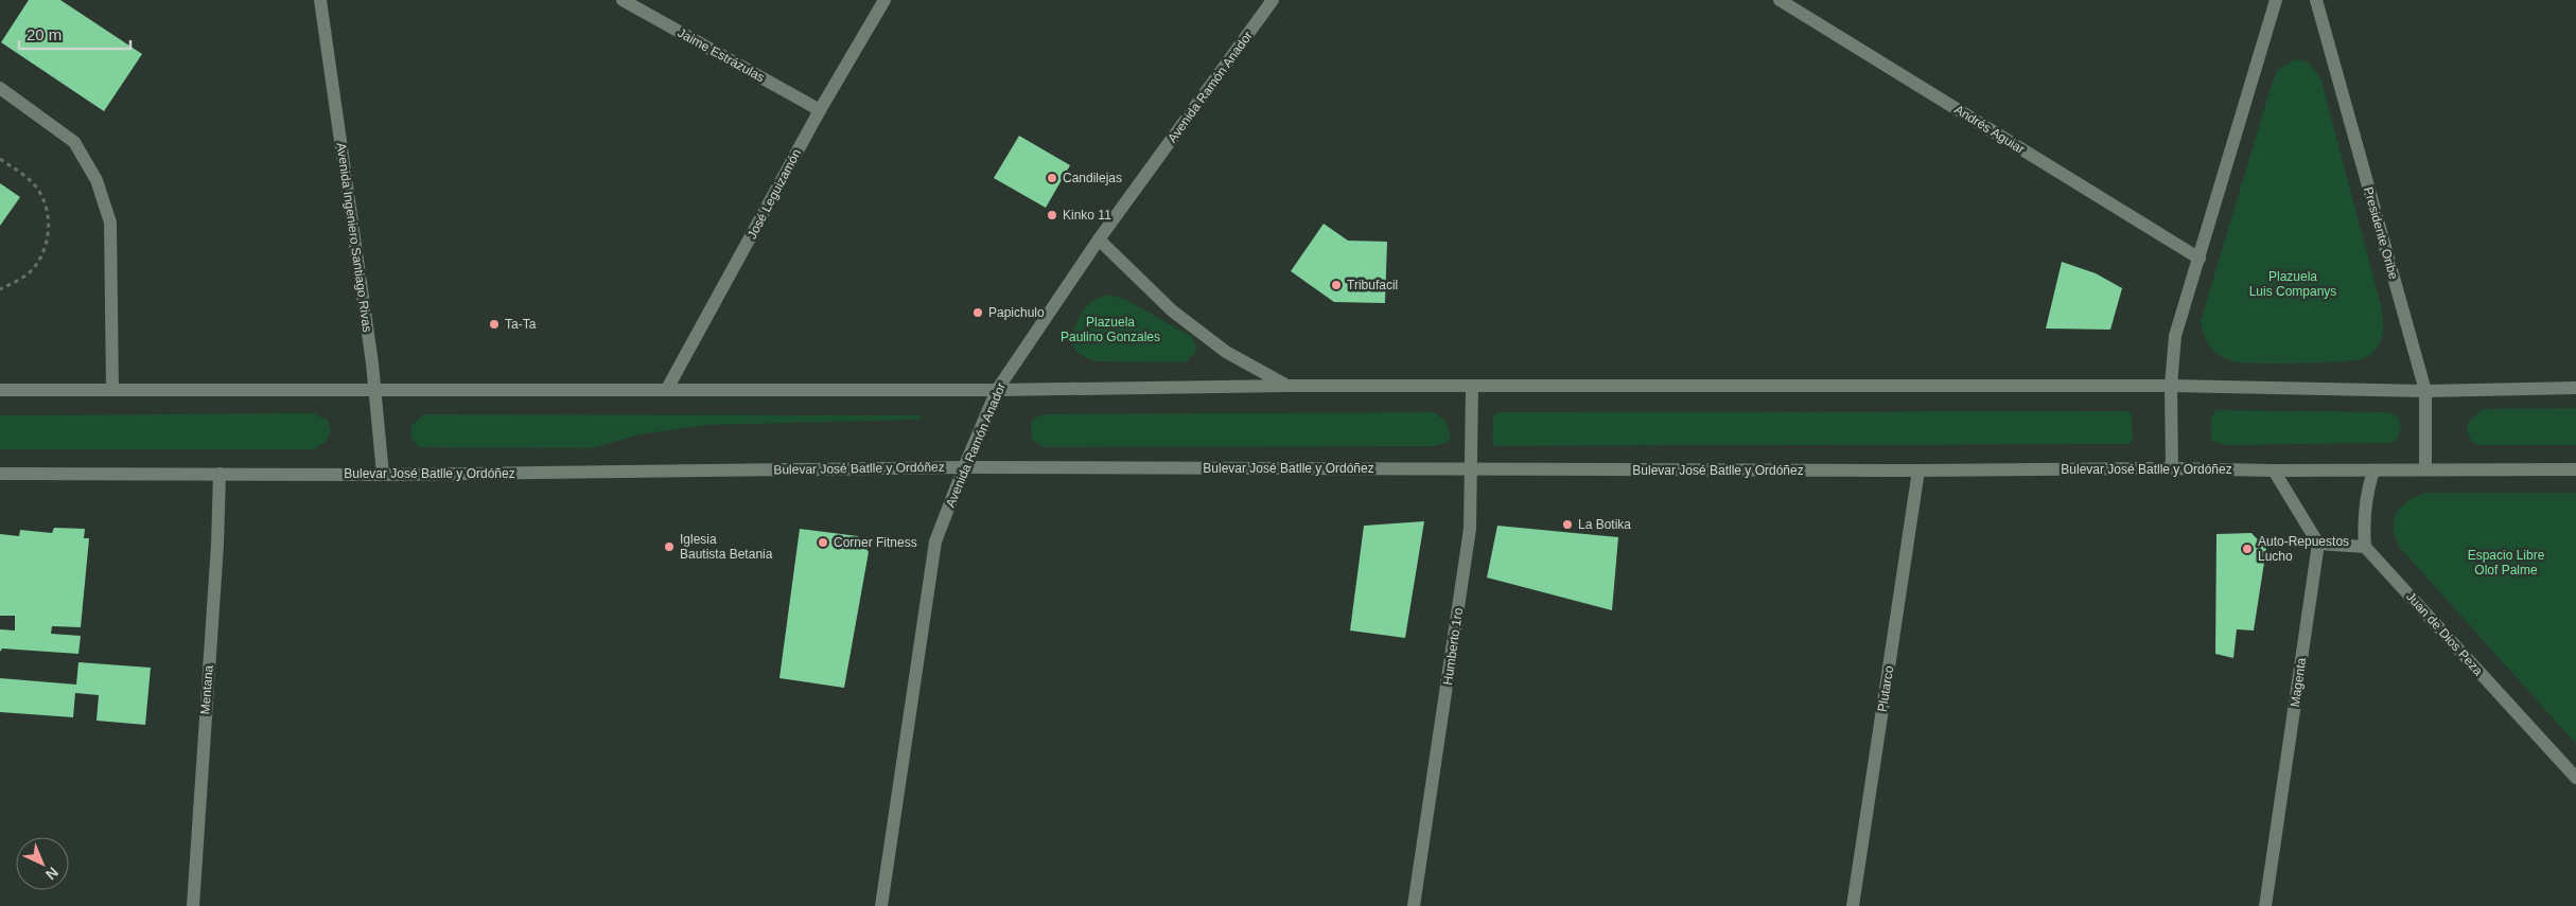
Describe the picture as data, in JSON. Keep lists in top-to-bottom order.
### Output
{
  "streets": {
    "street": [
      "Jaime Estrázulas",
      "Avenida Ramón Anador",
      "Andrés Aguiar",
      "José Leguizamón",
      "Presidente Oribe",
      "Avenida Ingeniero Santiago Rivas",
      "Bulevar José Batlle y Ordóñez",
      "Juan de Dios Peza",
      "Humberto 1ro",
      "Magenta",
      "Plutarco",
      "Mentana"
    ]
  },
  "crossings": [
    ["Jaime Estrázulas", "José Leguizamón"],
    ["Avenida Ramón Anador", "Bulevar José Batlle y Ordóñez"],
    ["Presidente Oribe", "Bulevar José Batlle y Ordóñez"],
    ["Avenida Ingeniero Santiago Rivas", "Bulevar José Batlle y Ordóñez"],
    ["Bulevar José Batlle y Ordóñez", "Humberto 1ro"],
    ["Bulevar José Batlle y Ordóñez", "Plutarco"],
    ["Bulevar José Batlle y Ordóñez", "Mentana"]
  ],
  "parks": ["Plazuela Luis Companys", "Plazuela Paulino Gonzales", "Espacio Libre Olof Palme"],
  "places": [
    "Candilejas",
    "Kinko 11",
    "Tribufacil",
    "Papichulo",
    "Ta-Ta",
    "La Botika",
    "Corner Fitness",
    "Iglesia Bautista Betania",
    "Auto-Repuestos Lucho"
  ],
  "scale_bar": "20 m",
  "north": "bottom right"
}
